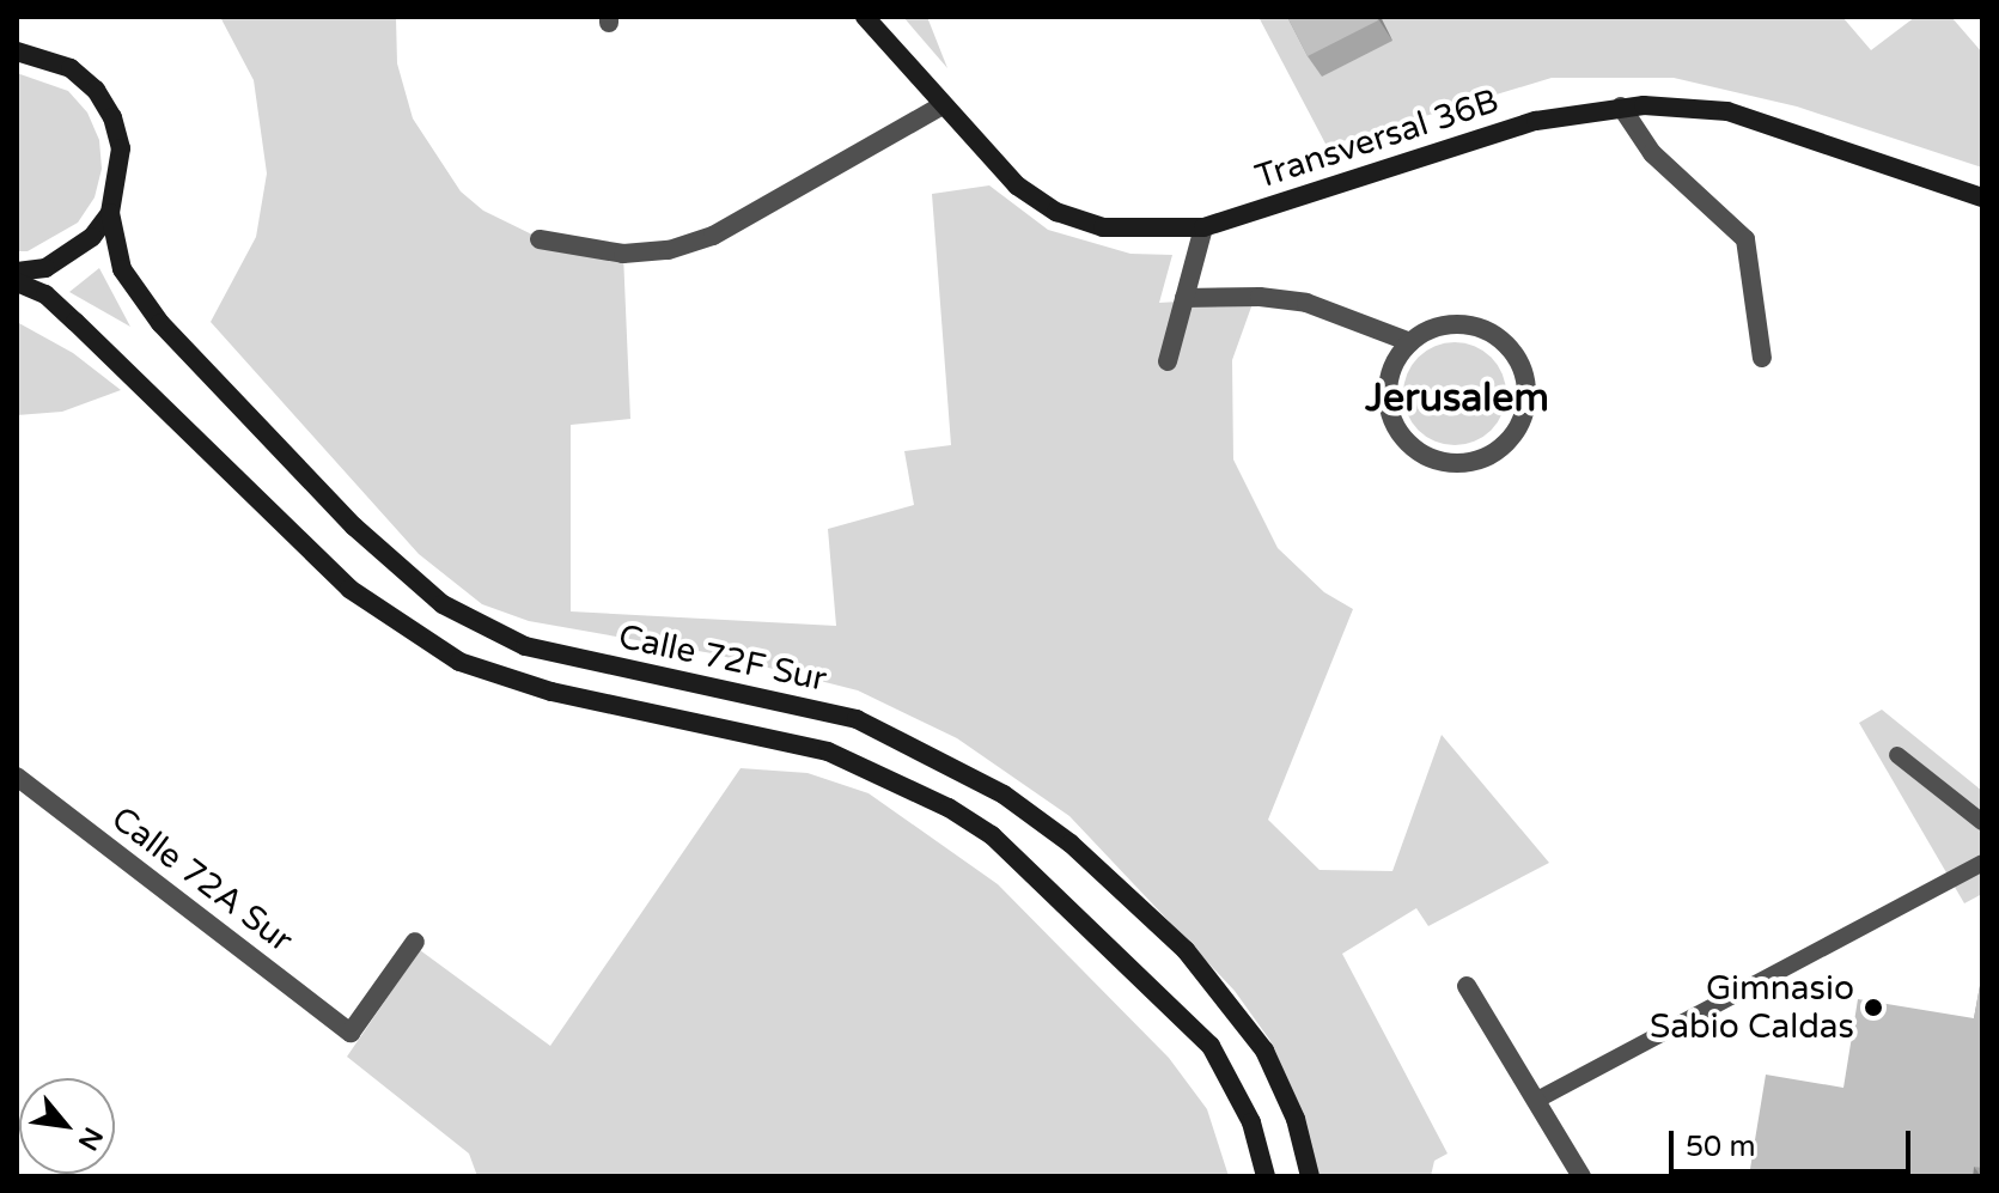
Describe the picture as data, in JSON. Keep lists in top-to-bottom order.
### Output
{
  "streets": {
    "street": ["Transversal 36B", "Calle 72F Sur", "Calle 72A Sur"]
  },
  "districts": ["Jerusalem"],
  "places": ["Gimnasio Sabio Caldas"],
  "scale_bar": "50 m",
  "north": "bottom right"
}
